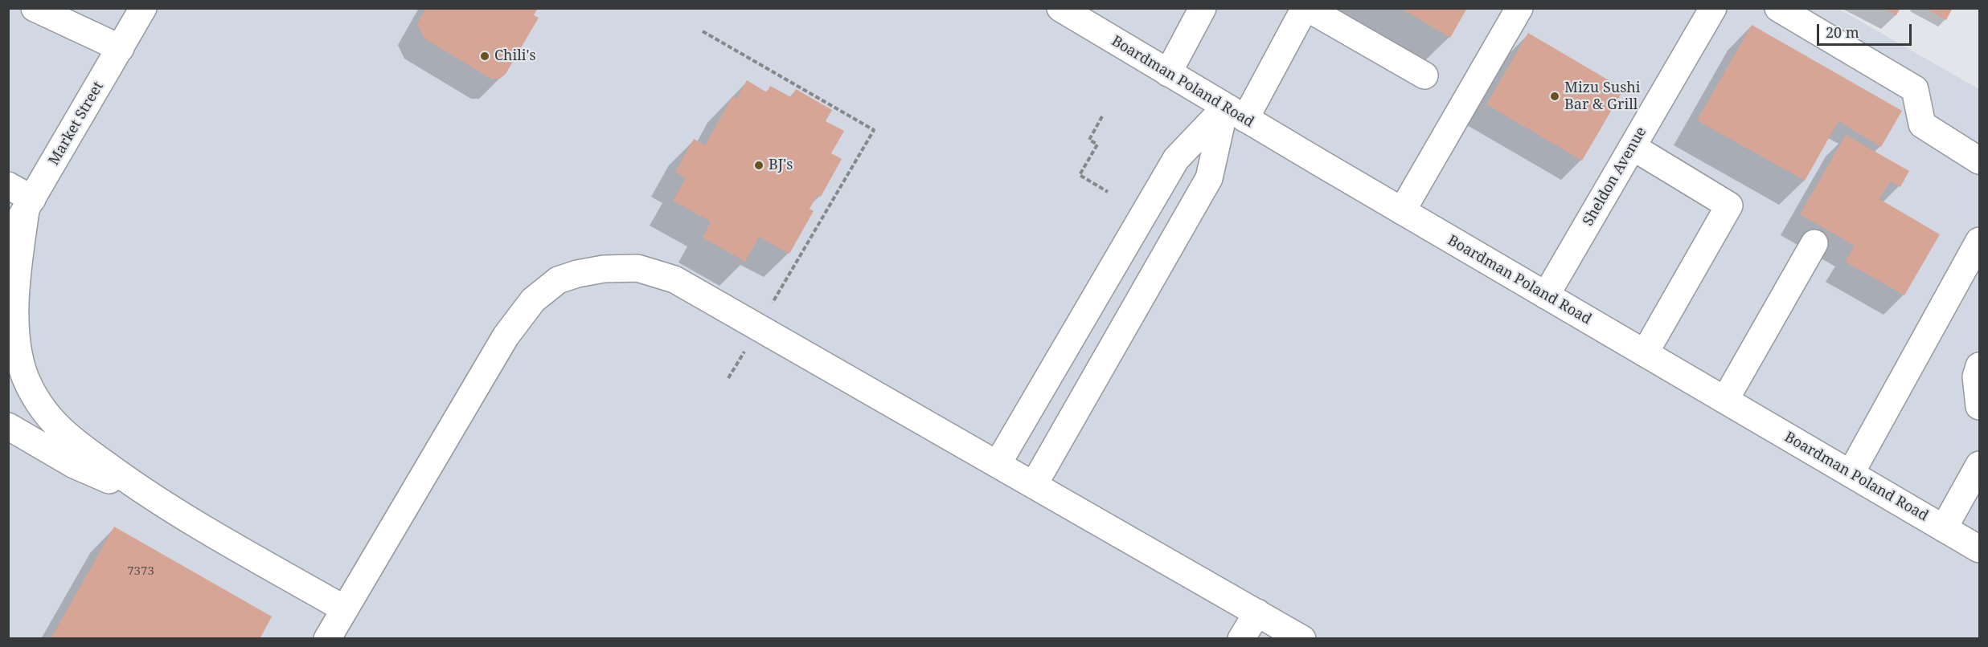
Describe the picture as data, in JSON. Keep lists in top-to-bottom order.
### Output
{
  "streets": {
    "main road": ["Boardman Poland Road", "Market Street", "Sheldon Avenue"]
  },
  "crossings": [
    ["Boardman Poland Road", "Sheldon Avenue"]
  ],
  "places": ["Chili's", "Mizu Sushi Bar & Grill", "BJ's"],
  "house_numbers": ["7373"],
  "scale_bar": "20 m"
}
